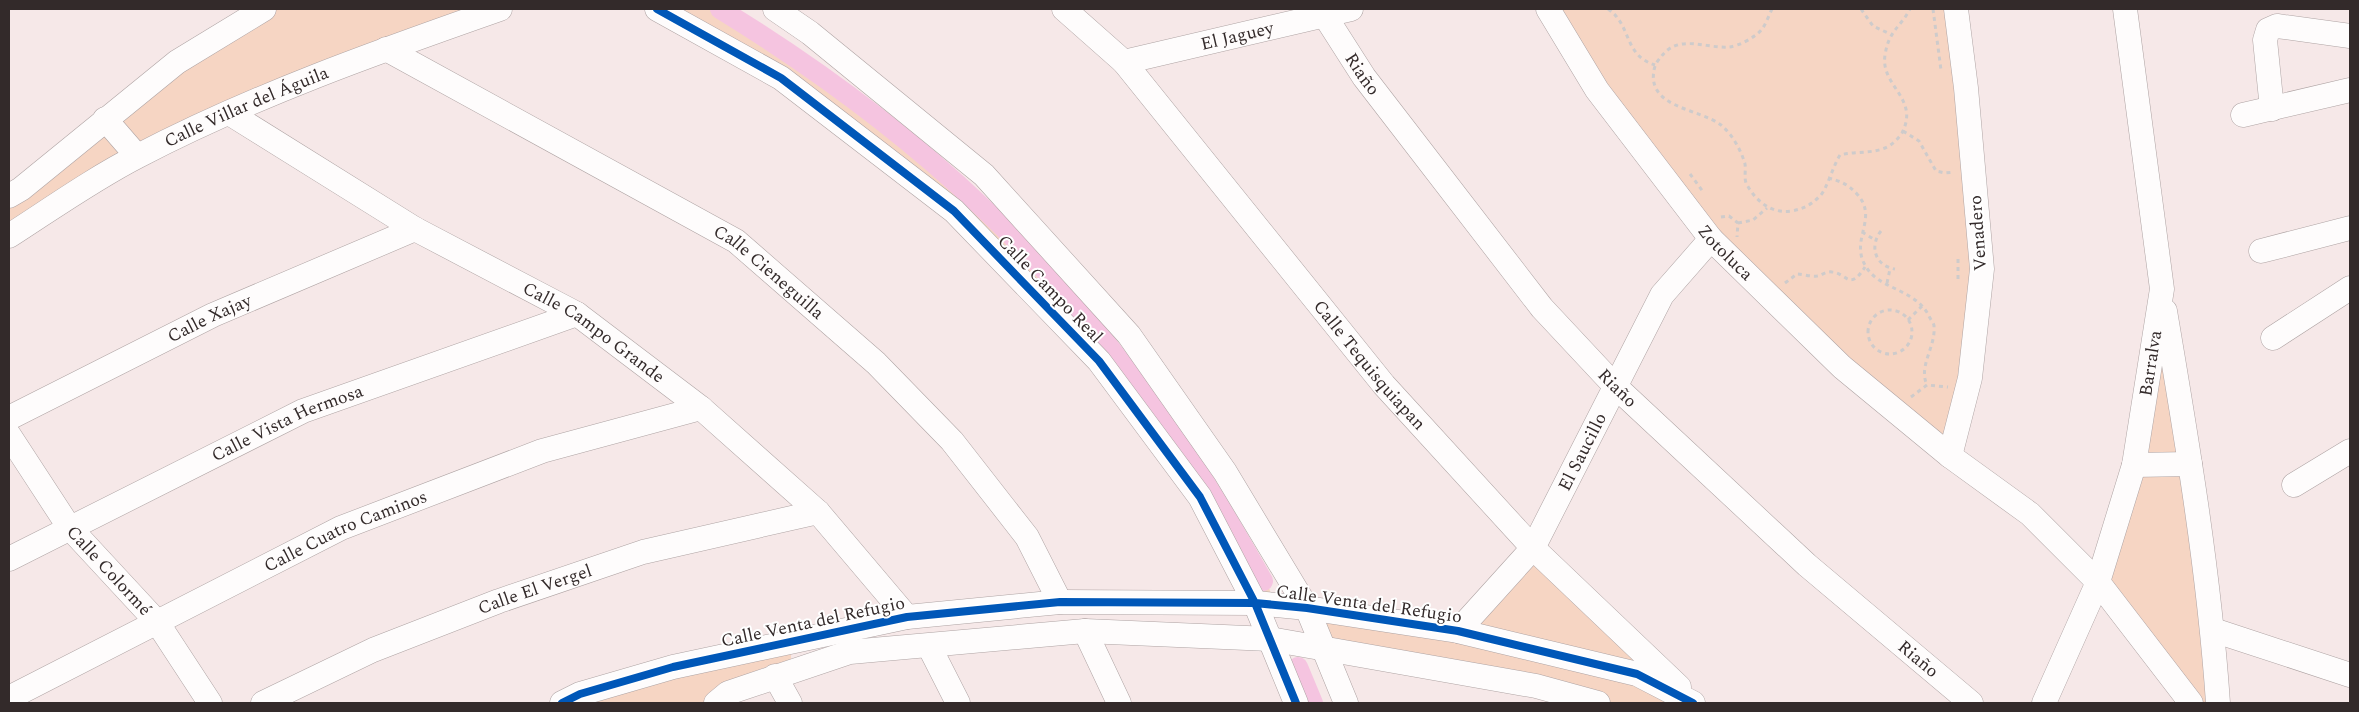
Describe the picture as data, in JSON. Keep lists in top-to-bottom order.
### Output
{
  "streets": {
    "street": [
      "El Jaguey",
      "Riaño",
      "Calle Villar del Águila",
      "Venadero",
      "Zotoluca",
      "Calle Cieneguilla",
      "Calle Campo Real",
      "Calle Xajay",
      "Calle Campo Grande",
      "Barralva",
      "Calle Tequisquiapan",
      "Calle Vista Hermosa",
      "El Saucillo",
      "Calle Cuatro Caminos",
      "Calle Colormé",
      "Calle El Vergel",
      "Calle Venta del Refugio"
    ]
  },
  "crossings": [
    ["El Jaguey", "Riaño"],
    ["El Jaguey", "Calle Tequisquiapan"],
    ["Riaño", "El Saucillo"],
    ["Calle Villar del Águila", "Calle Cieneguilla"],
    ["Calle Villar del Águila", "Calle Campo Grande"],
    ["Venadero", "Zotoluca"],
    ["Zotoluca", "Barralva"],
    ["Zotoluca", "El Saucillo"],
    ["Calle Cieneguilla", "Calle Venta del Refugio"],
    ["Calle Campo Real", "Calle Venta del Refugio"],
    ["Calle Xajay", "Calle Campo Grande"],
    ["Calle Campo Grande", "Calle Vista Hermosa"],
    ["Calle Campo Grande", "Calle Cuatro Caminos"],
    ["Calle Campo Grande", "Calle El Vergel"],
    ["Calle Campo Grande", "Calle Venta del Refugio"],
    ["Calle Tequisquiapan", "El Saucillo"],
    ["Calle Vista Hermosa", "Calle Colormé"],
    ["El Saucillo", "Calle Venta del Refugio"],
    ["Calle Cuatro Caminos", "Calle Colormé"]
  ]
}
